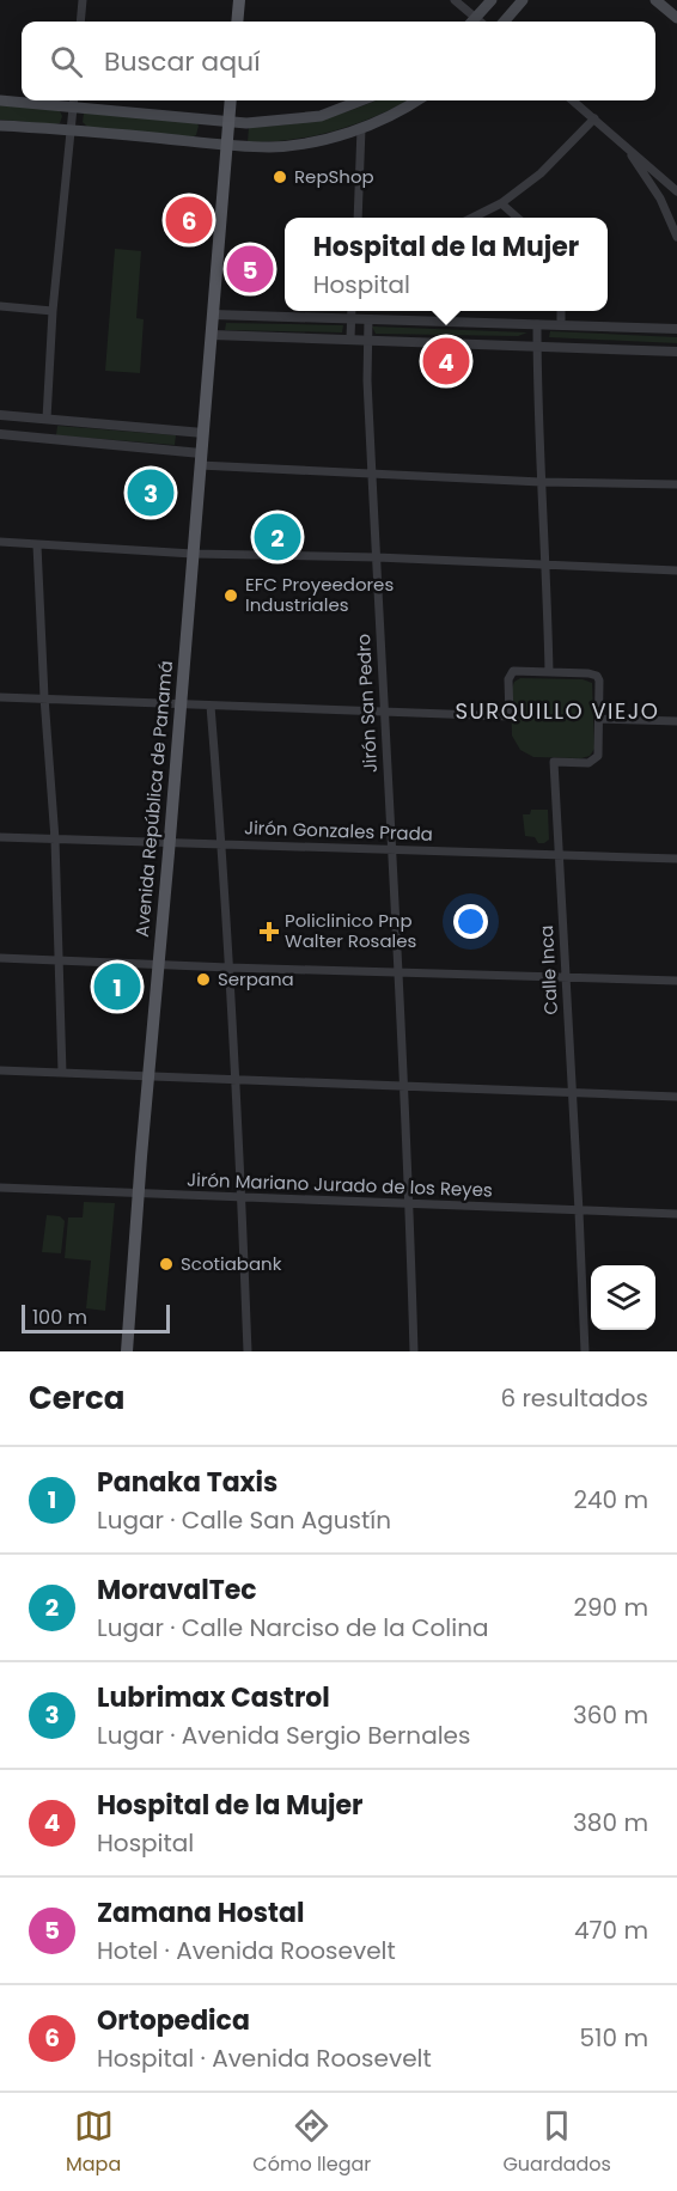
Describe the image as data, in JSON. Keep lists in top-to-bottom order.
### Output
{
  "streets": {
    "main road": ["Avenida República de Panamá"],
    "street": [
      "Jirón San Pedro",
      "Jirón Gonzales Prada",
      "Calle Inca",
      "Jirón Mariano Jurado de los Reyes"
    ]
  },
  "crossings": [
    ["Jirón San Pedro", "Jirón Gonzales Prada"],
    ["Jirón San Pedro", "Calle Inca"],
    ["Jirón San Pedro", "Jirón Mariano Jurado de los Reyes"],
    ["Avenida República de Panamá", "Jirón Gonzales Prada"],
    ["Avenida República de Panamá", "Jirón Mariano Jurado de los Reyes"],
    ["Jirón Gonzales Prada", "Calle Inca"],
    ["Calle Inca", "Jirón Mariano Jurado de los Reyes"]
  ],
  "districts": ["SURQUILLO VIEJO"],
  "places": {
    "other": [
      "RepShop",
      "EFC Proyeedores Industriales",
      "Serpana",
      "Scotiabank"
    ],
    "health": ["Policlinico Pnp Walter Rosales"]
  },
  "scale_bar": "100 m",
  "page": {
    "search": "Buscar aquí",
    "pins": [
      "6",
      "5",
      "4",
      "3",
      "2",
      "1"
    ],
    "popup": ["Hospital de la Mujer", "Hospital"],
    "scale": "100 m",
    "heading": ["Cerca", "6 resultados"],
    "list": [
      {
        "mark": "1",
        "name": "Panaka Taxis",
        "note": "Lugar · Calle San Agustín",
        "value": "240 m"
      },
      {
        "mark": "2",
        "name": "MoravalTec",
        "note": "Lugar · Calle Narciso de la Colina",
        "value": "290 m"
      },
      {
        "mark": "3",
        "name": "Lubrimax Castrol",
        "note": "Lugar · Avenida Sergio Bernales",
        "value": "360 m"
      },
      {
        "mark": "4",
        "name": "Hospital de la Mujer",
        "note": "Hospital",
        "value": "380 m"
      },
      {
        "mark": "5",
        "name": "Zamana Hostal",
        "note": "Hotel · Avenida Roosevelt",
        "value": "470 m"
      },
      {
        "mark": "6",
        "name": "Ortopedica",
        "note": "Hospital · Avenida Roosevelt",
        "value": "510 m"
      }
    ],
    "nav": ["Mapa", "Cómo llegar", "Guardados"]
  }
}
